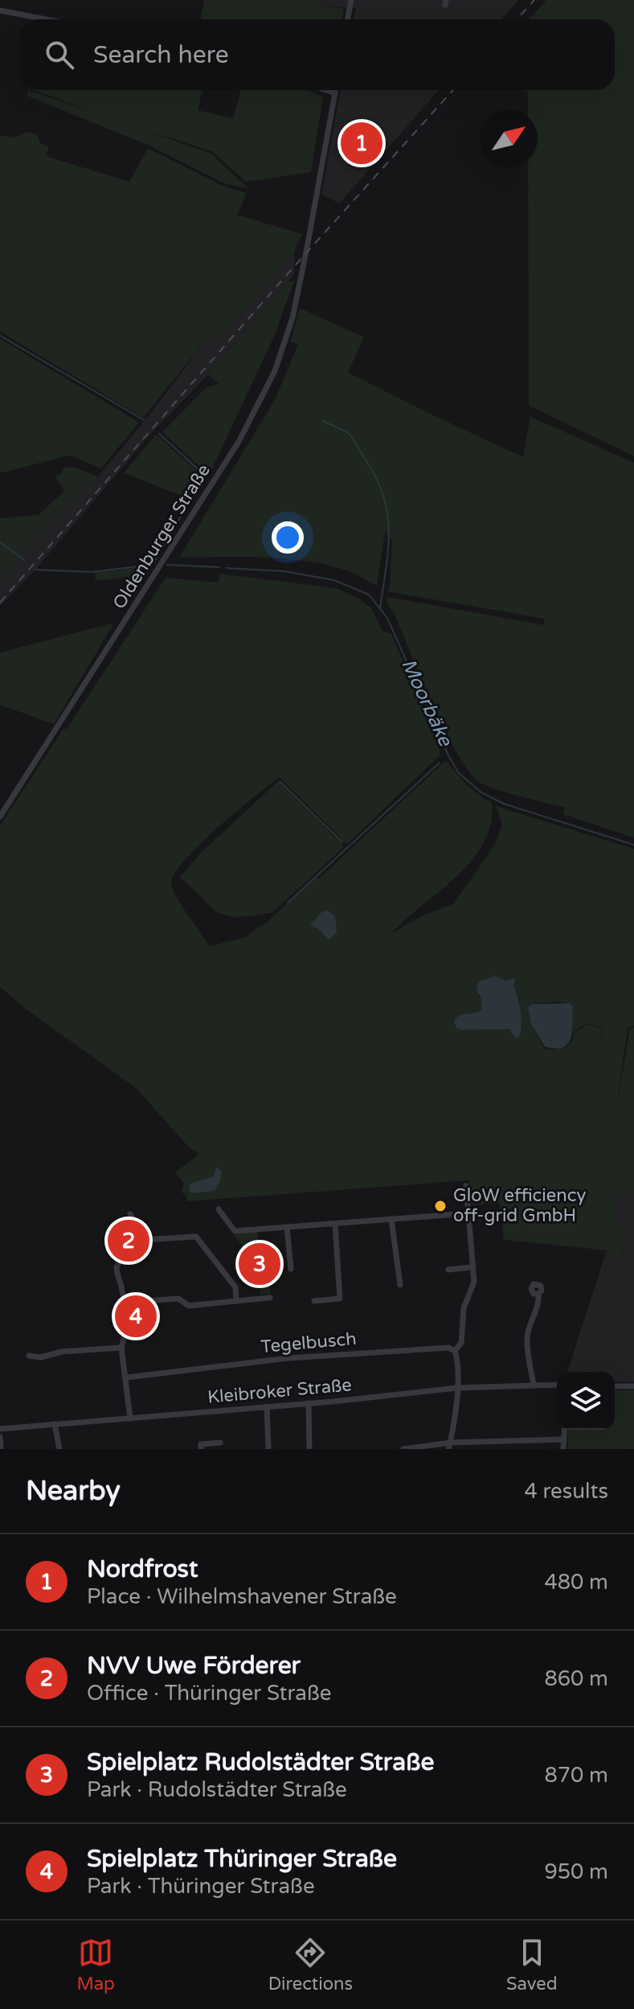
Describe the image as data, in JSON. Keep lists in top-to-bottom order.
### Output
{
  "streets": {
    "street": ["Oldenburger Straße", "Tegelbusch", "Kleibroker Straße"]
  },
  "water": ["Moorbäke"],
  "places": ["GloW efficiency off-grid GmbH"],
  "north": "top right",
  "page": {
    "search": "Search here",
    "pins": [
      "1",
      "2",
      "3",
      "4"
    ],
    "heading": ["Nearby", "4 results"],
    "list": [
      {
        "mark": "1",
        "name": "Nordfrost",
        "note": "Place · Wilhelmshavener Straße",
        "value": "480 m"
      },
      {
        "mark": "2",
        "name": "NVV Uwe Förderer",
        "note": "Office · Thüringer Straße",
        "value": "860 m"
      },
      {
        "mark": "3",
        "name": "Spielplatz Rudolstädter Straße",
        "note": "Park · Rudolstädter Straße",
        "value": "870 m"
      },
      {
        "mark": "4",
        "name": "Spielplatz Thüringer Straße",
        "note": "Park · Thüringer Straße",
        "value": "950 m"
      }
    ],
    "nav": ["Map", "Directions", "Saved"]
  }
}
